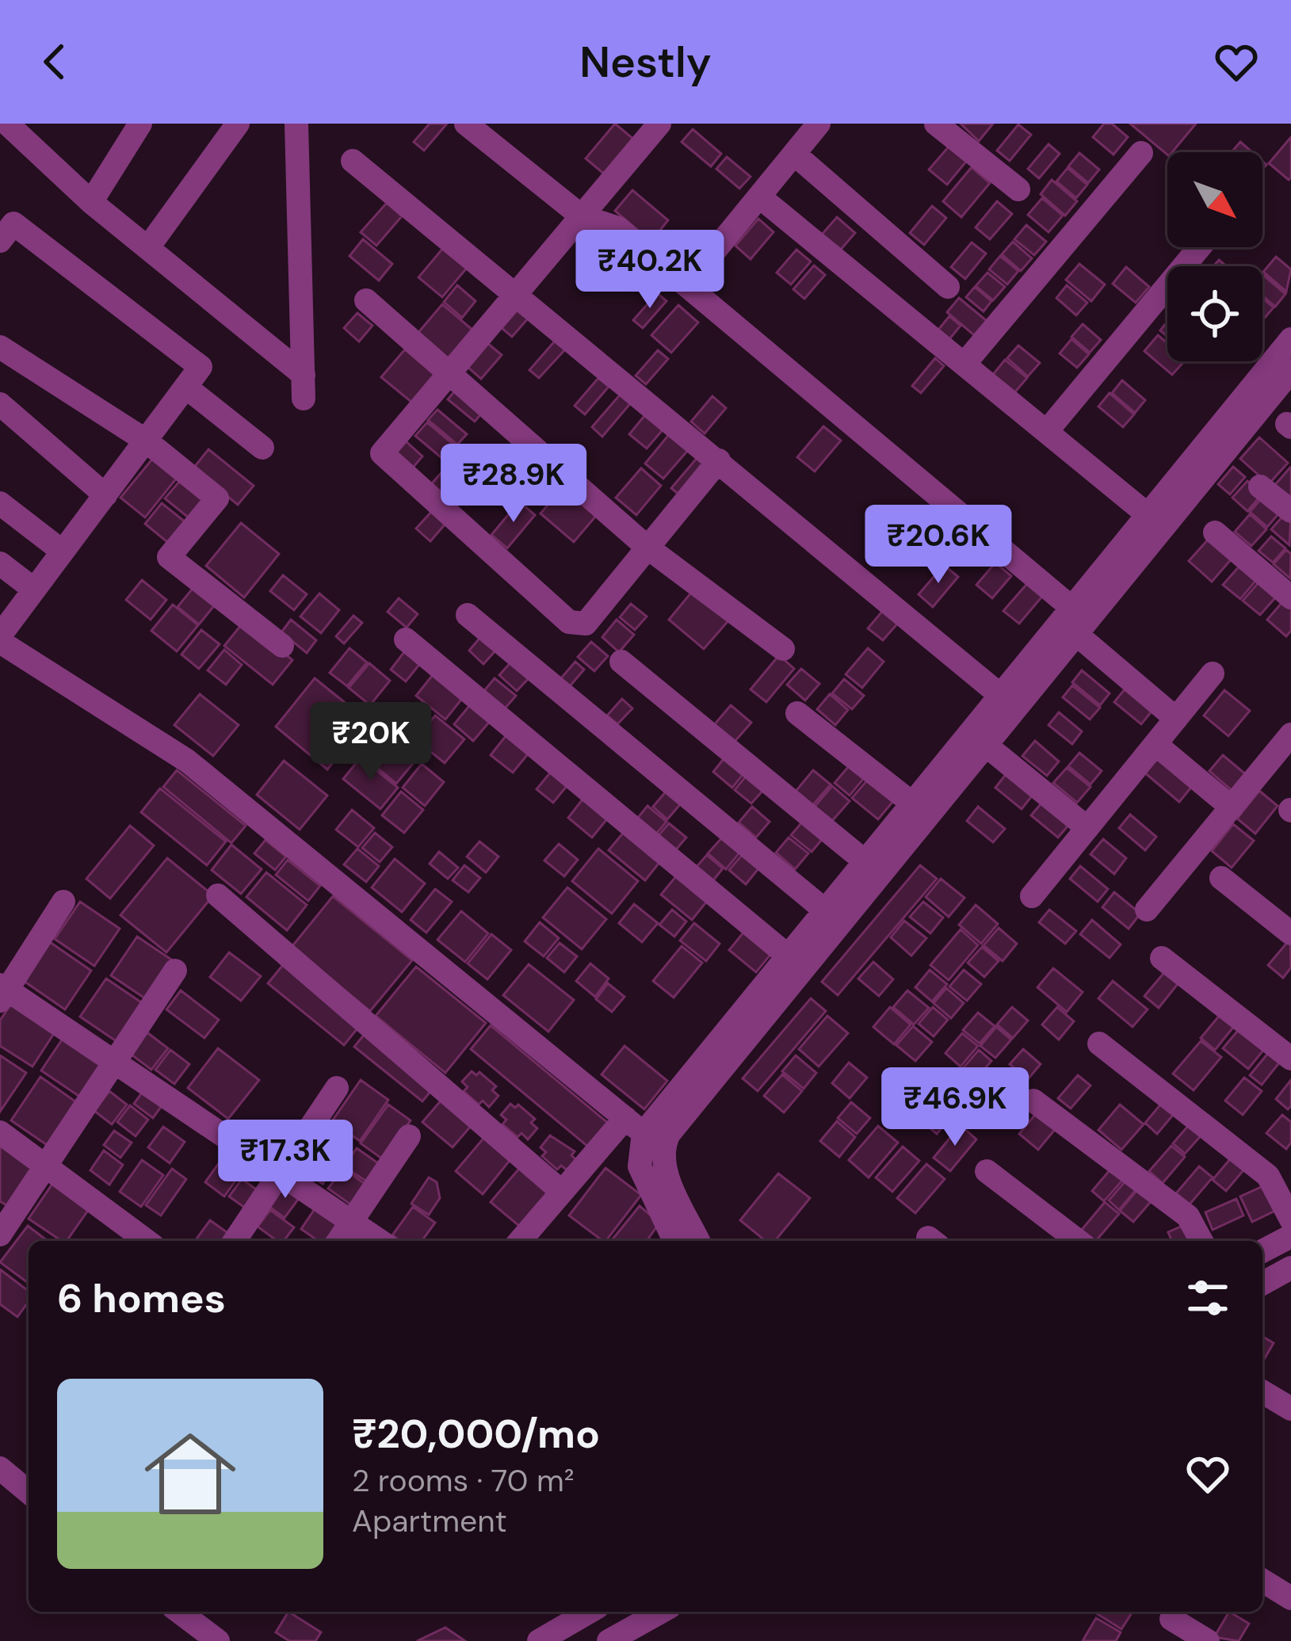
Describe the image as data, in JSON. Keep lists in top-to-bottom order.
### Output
{
  "north": "bottom right",
  "page": {
    "header": "Nestly",
    "price": [
      "₹40.2K",
      "₹28.9K",
      "₹20.6K",
      "₹20K",
      "₹46.9K",
      "₹17.3K"
    ],
    "heading": "6 homes",
    "list": [
      {
        "name": "₹20,000/mo",
        "note": "2 rooms · 70 m² · Apartment"
      }
    ]
  }
}
